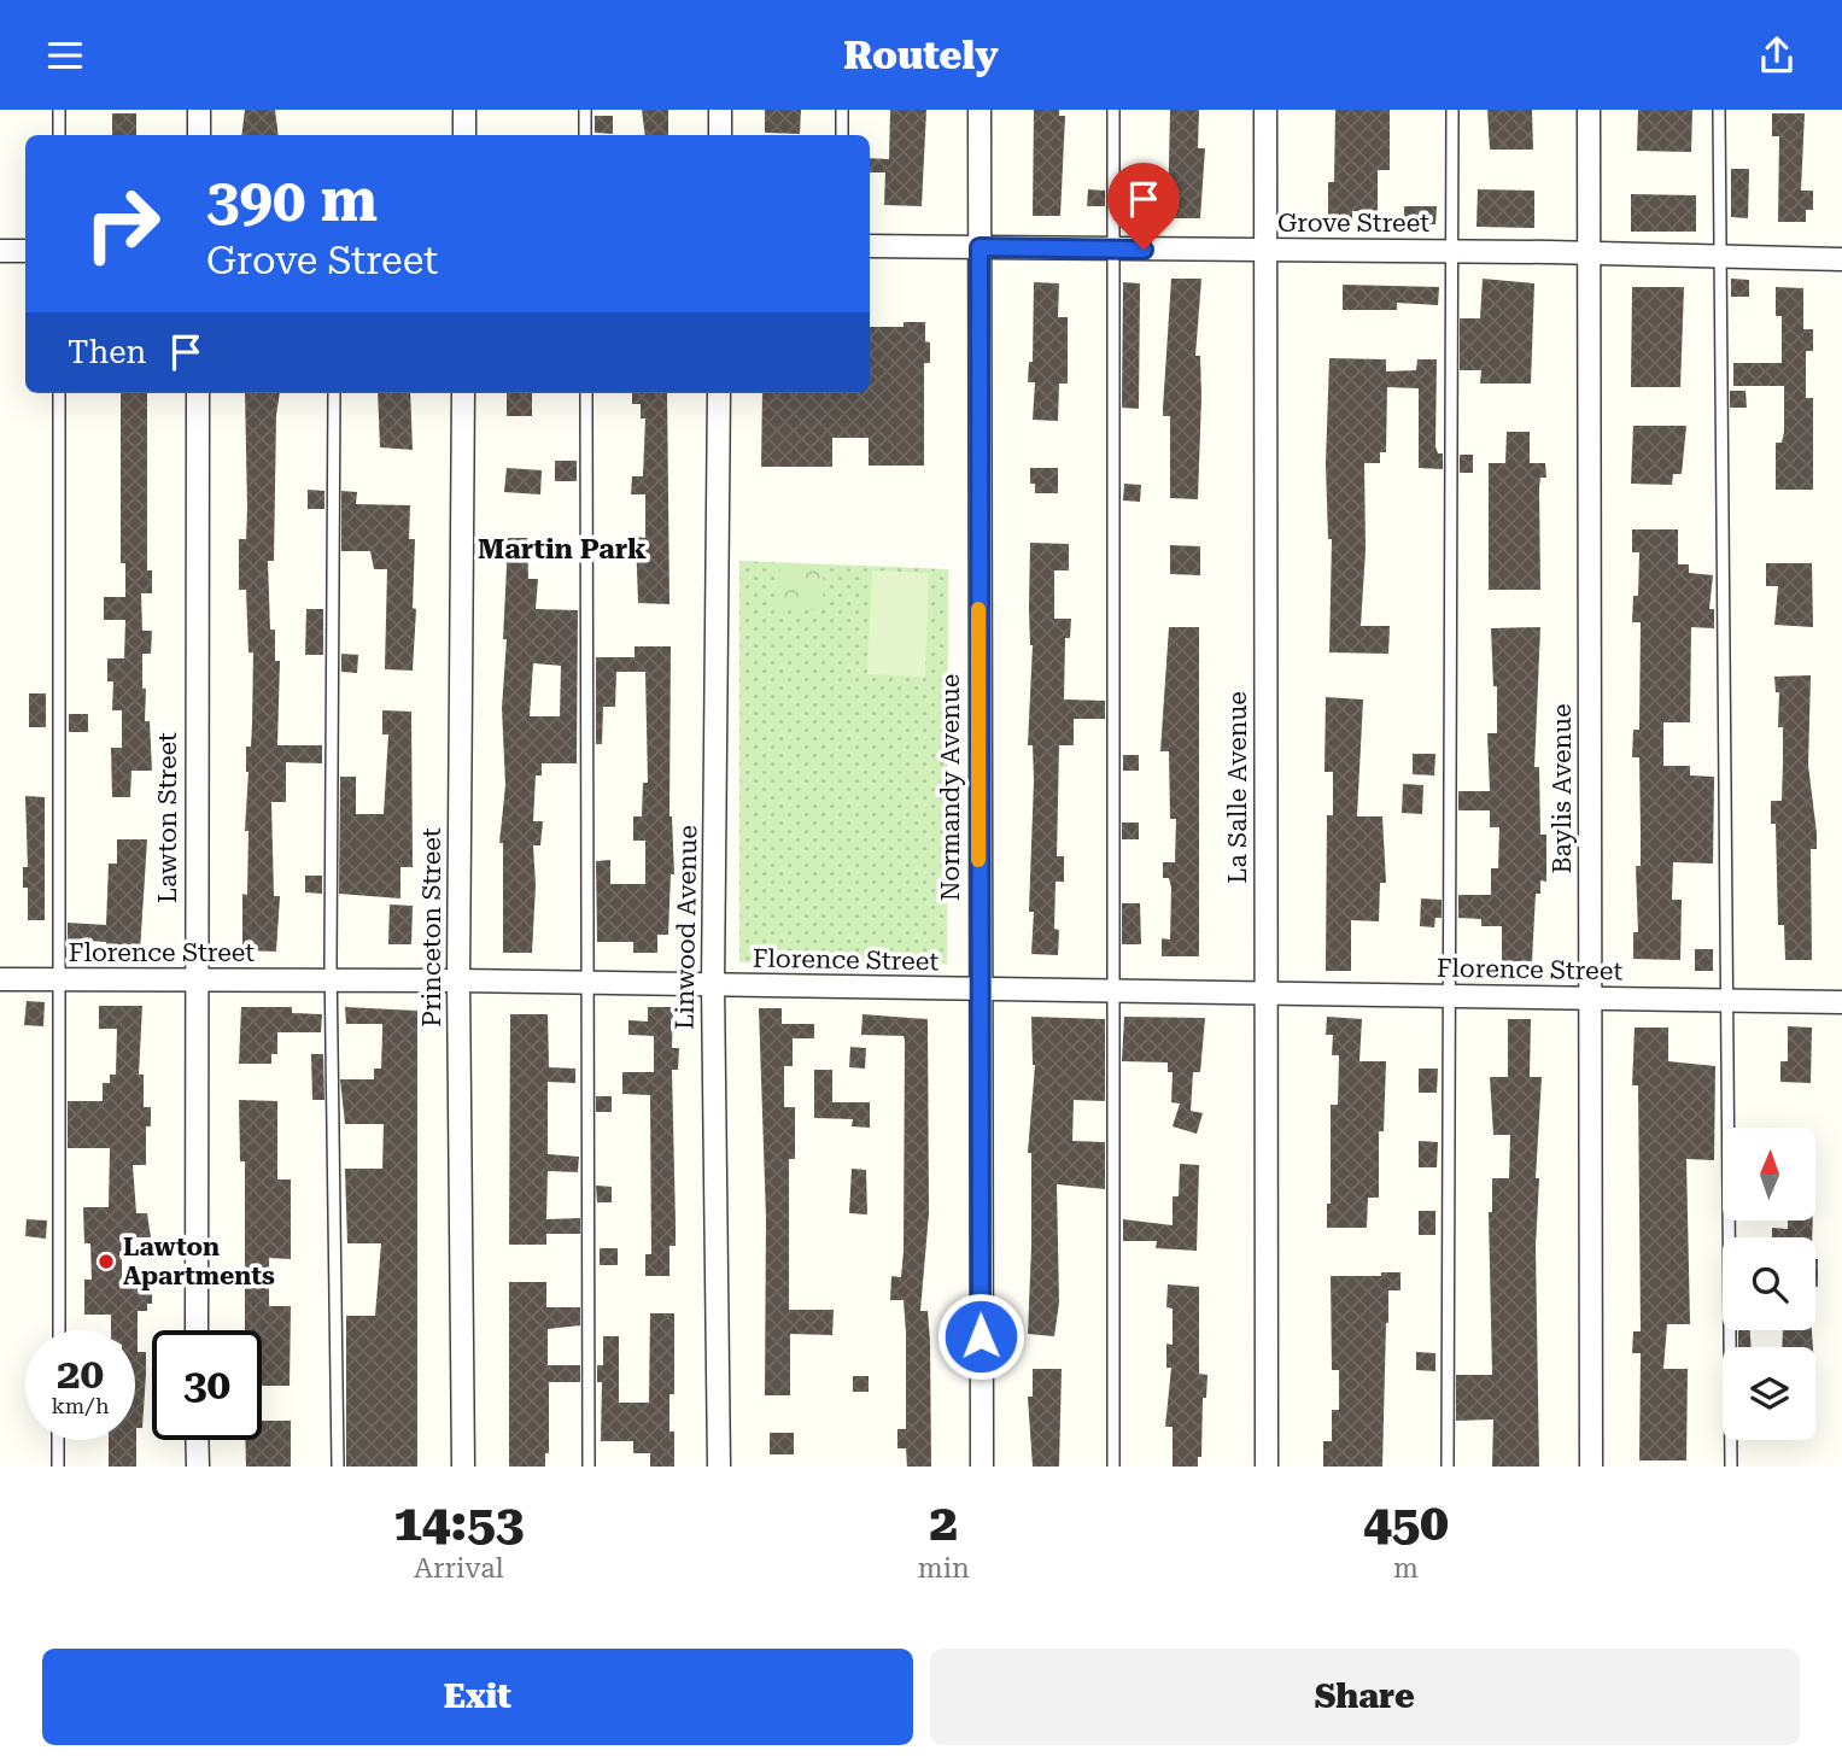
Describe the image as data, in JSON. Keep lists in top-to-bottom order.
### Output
{
  "streets": {
    "street": [
      "Grove Street",
      "Normandy Avenue",
      "La Salle Avenue",
      "Baylis Avenue",
      "Lawton Street",
      "Princeton Street",
      "Linwood Avenue",
      "Florence Street"
    ]
  },
  "crossings": [
    ["Grove Street", "Normandy Avenue"],
    ["Grove Street", "La Salle Avenue"],
    ["Grove Street", "Baylis Avenue"],
    ["Normandy Avenue", "Florence Street"],
    ["La Salle Avenue", "Florence Street"],
    ["Baylis Avenue", "Florence Street"],
    ["Lawton Street", "Florence Street"],
    ["Princeton Street", "Florence Street"],
    ["Linwood Avenue", "Florence Street"]
  ],
  "districts": ["Martin Park"],
  "places": ["Lawton Apartments"],
  "north": "top",
  "page": {
    "header": "Routely",
    "turn": ["390 m", "Grove Street"],
    "then": "Then",
    "speed": "20 km/h",
    "limit": "30",
    "eta": [
      "14:53",
      "Arrival",
      "2",
      "min",
      "450",
      "m"
    ],
    "buttons": ["Exit", "Share"]
  }
}
